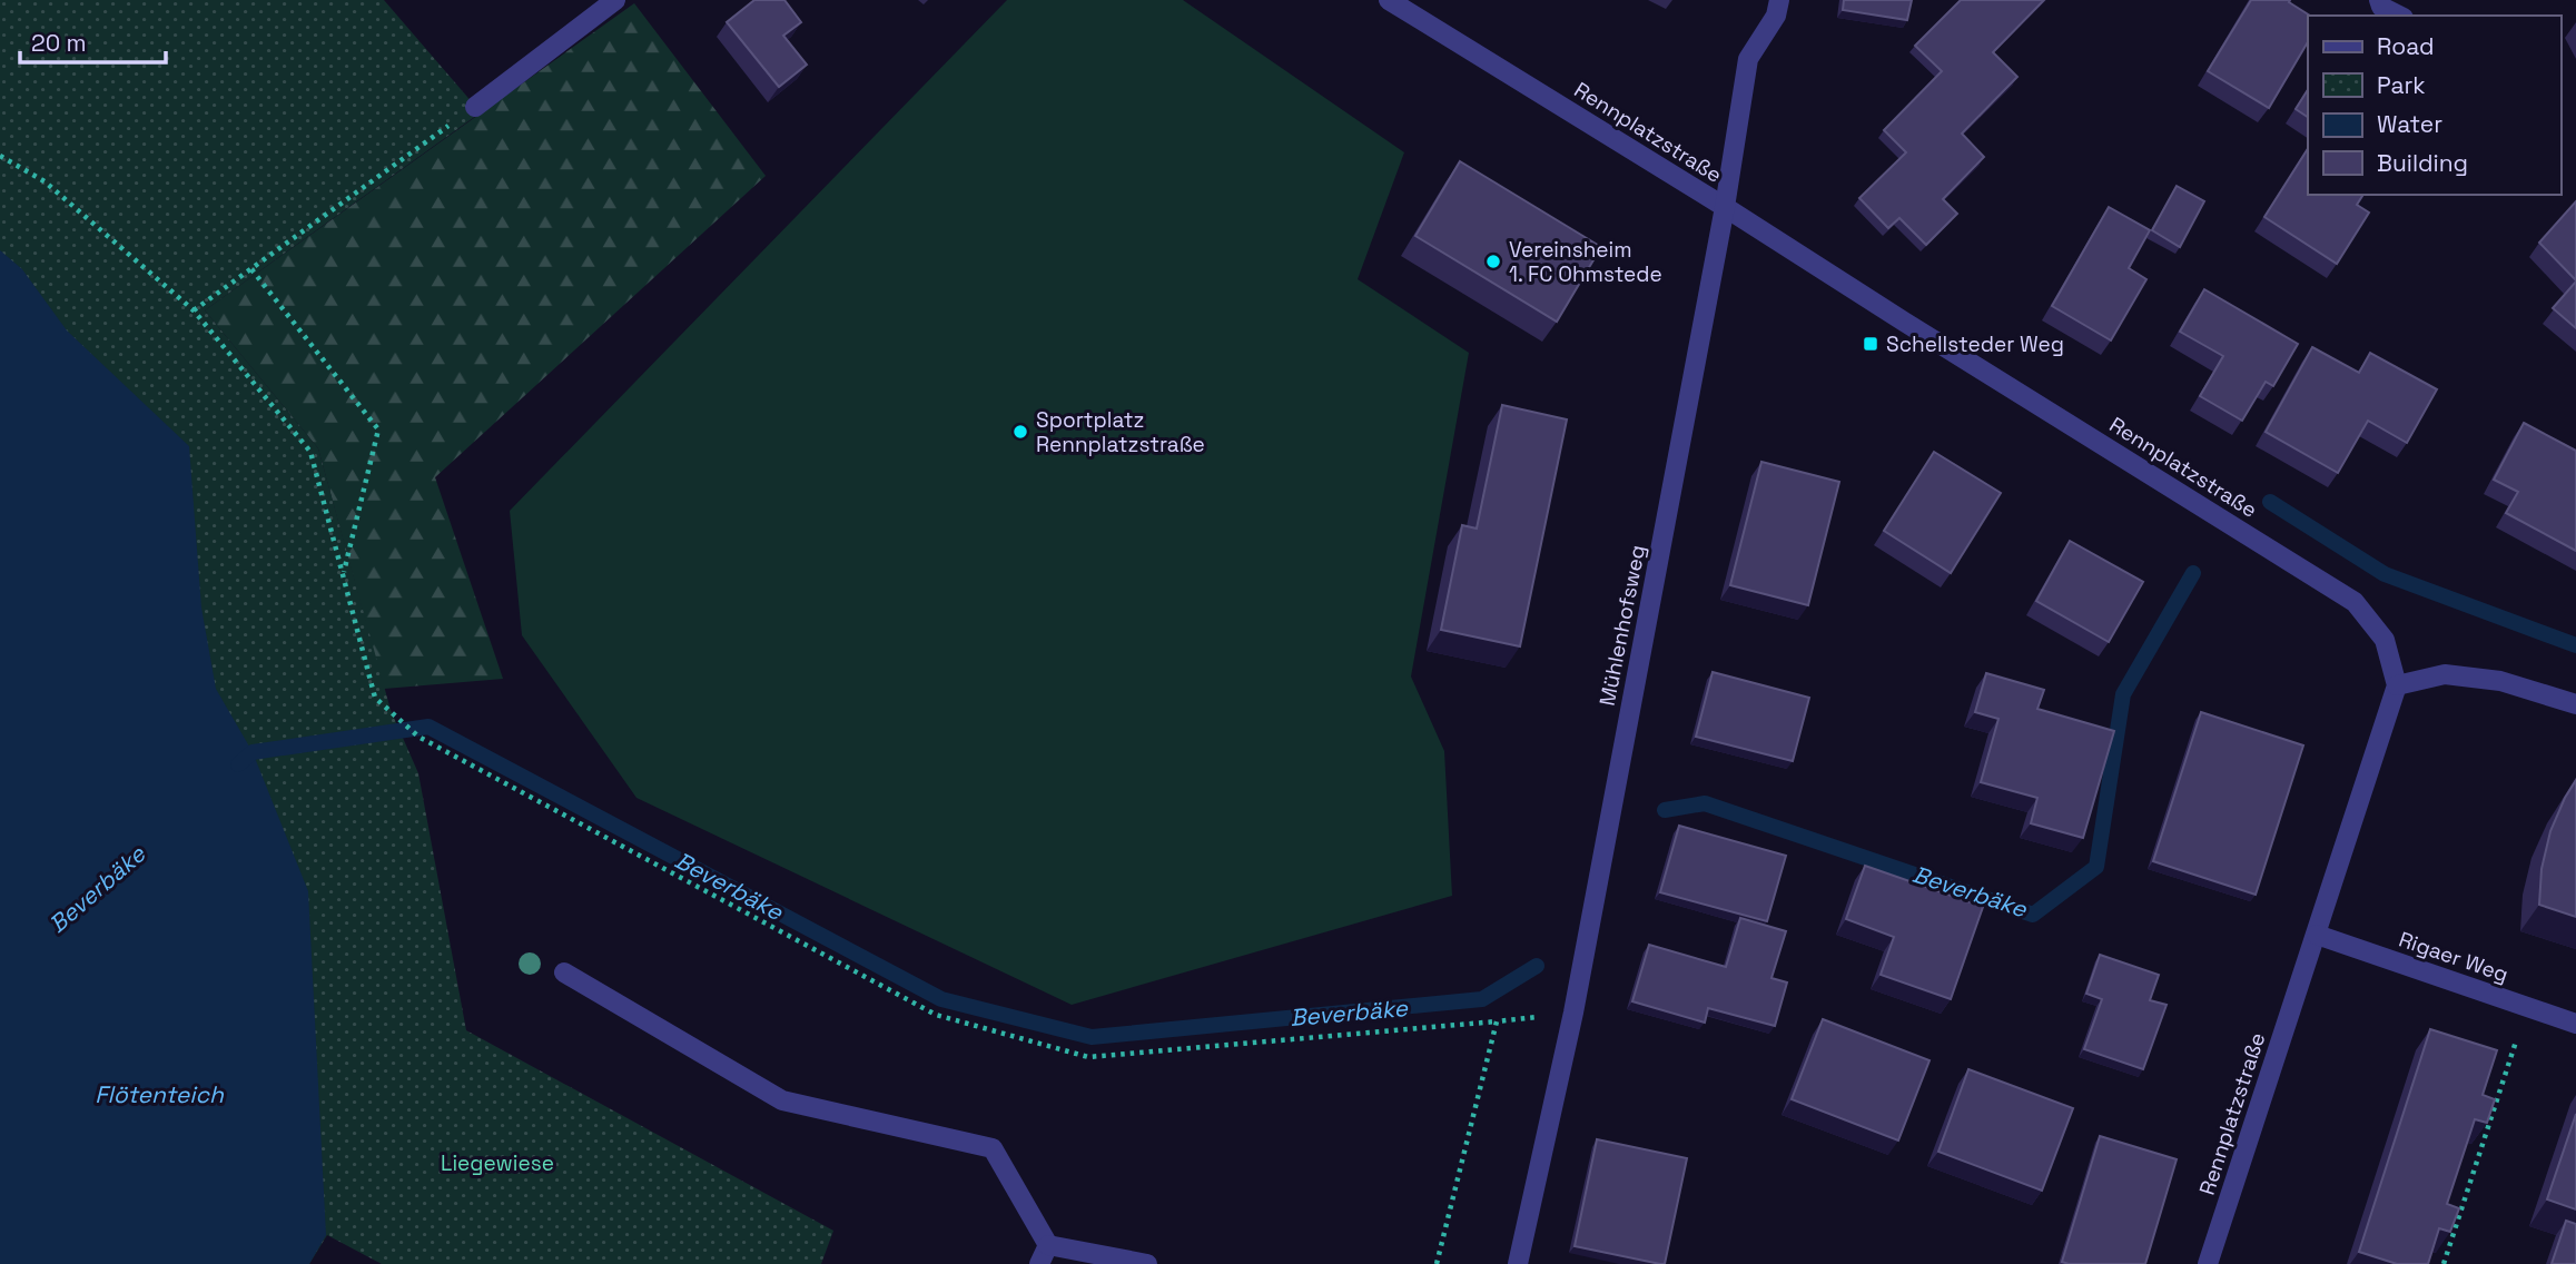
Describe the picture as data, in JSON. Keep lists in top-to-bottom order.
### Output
{
  "streets": {
    "street": ["Rennplatzstraße", "Mühlenhofsweg", "Rigaer Weg"]
  },
  "crossings": [
    ["Rennplatzstraße", "Mühlenhofsweg"],
    ["Rennplatzstraße", "Rigaer Weg"]
  ],
  "water": ["Beverbäke", "Flötenteich"],
  "parks": ["Liegewiese"],
  "places": {
    "other": ["Vereinsheim 1. FC Ohmstede", "Sportplatz Rennplatzstraße"],
    "transit": ["Schellsteder Weg"]
  },
  "legend": [
    "Road",
    "Park",
    "Water",
    "Building"
  ],
  "scale_bar": "20 m"
}
